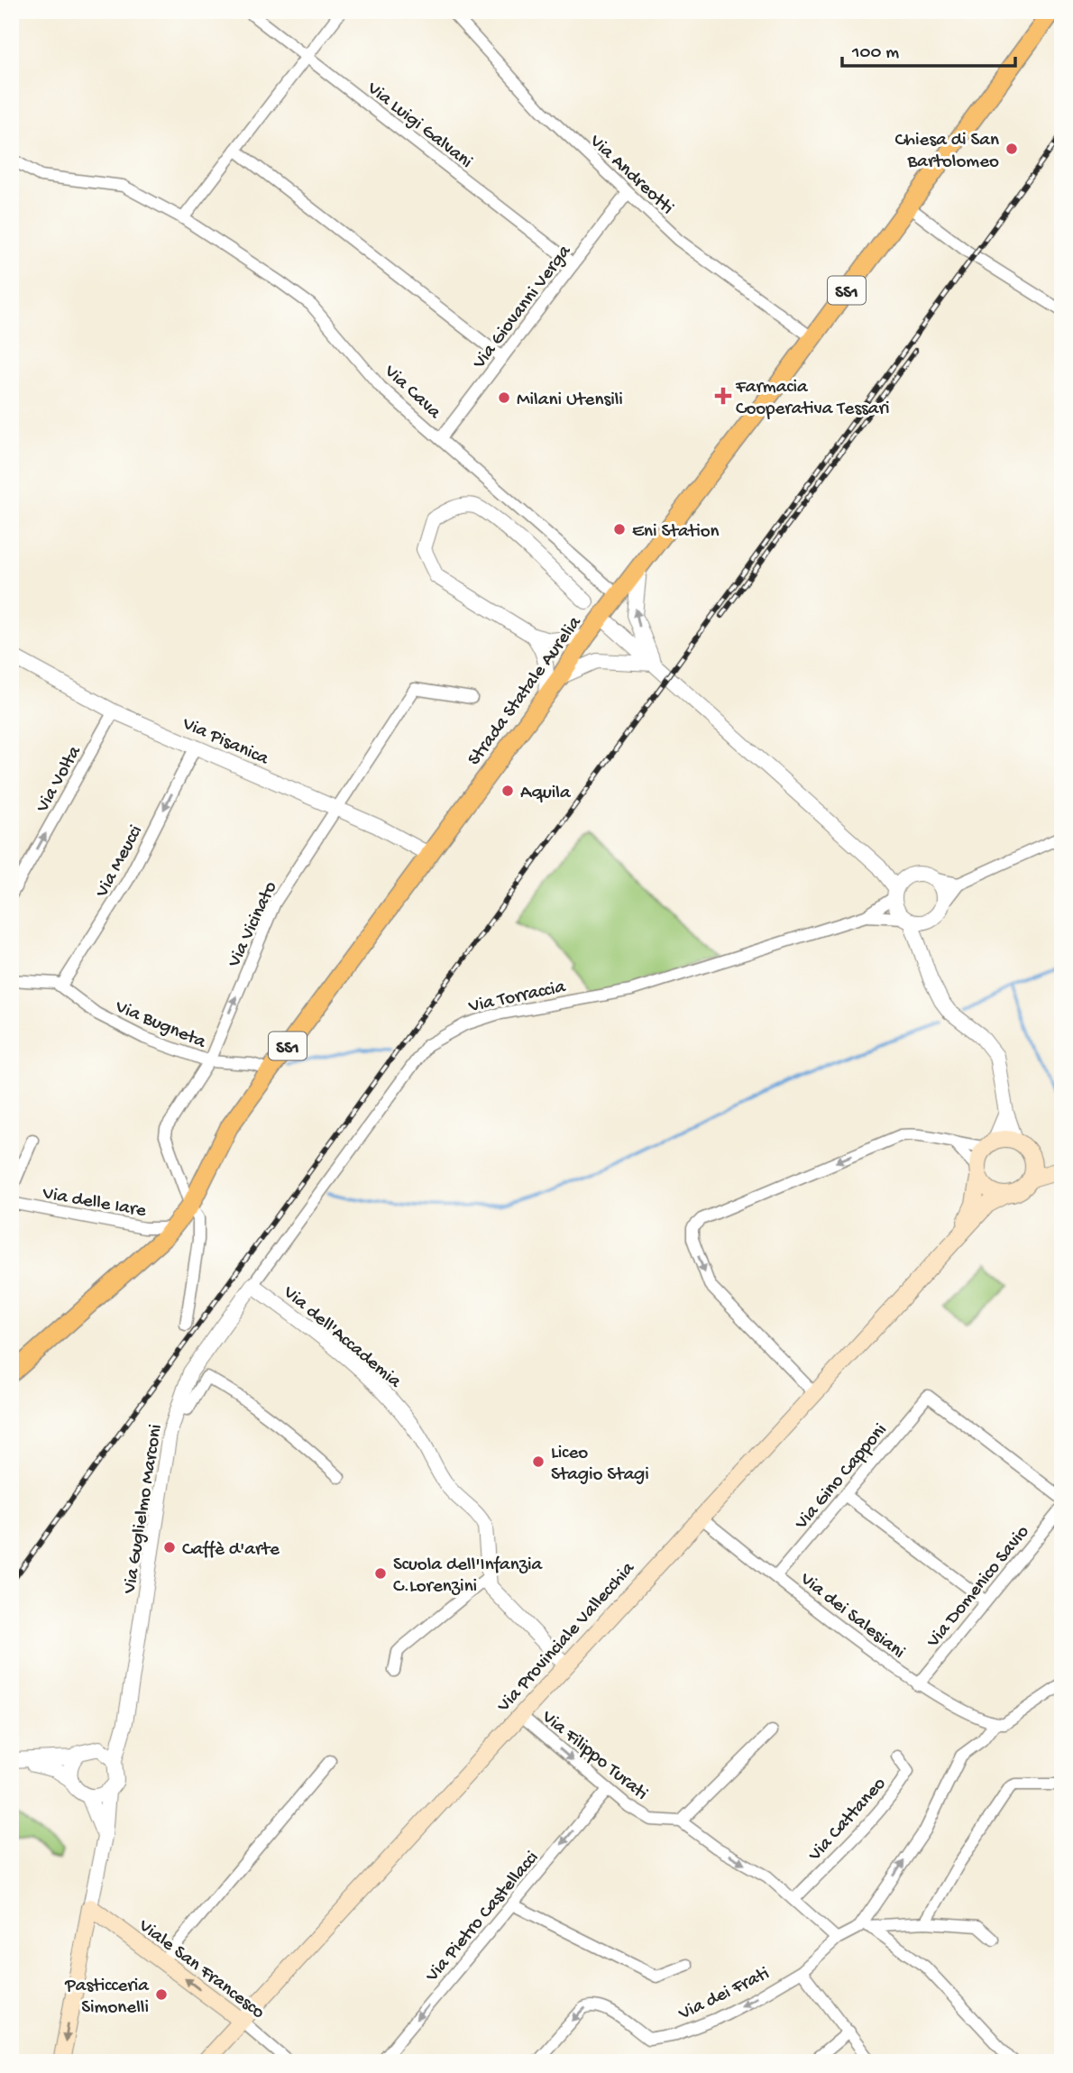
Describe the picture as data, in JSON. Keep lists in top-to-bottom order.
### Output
{
  "streets": {
    "main road": [
      "SS1",
      "Strada Statale Aurelia",
      "Via Provinciale Vallecchia",
      "Viale San Francesco"
    ],
    "street": [
      "Via Luigi Galvani",
      "Via Andreotti",
      "Via Giovanni Verga",
      "Via Cava",
      "Via Pisanica",
      "Via Volta",
      "Via Meucci",
      "Via Vicinato",
      "Via Torraccia",
      "Via Bugneta",
      "Via delle Iare",
      "Via dell'Accademia",
      "Via Gino Capponi",
      "Via Guglielmo Marconi",
      "Via Domenico Savio",
      "Via dei Salesiani",
      "Via Filippo Turati",
      "Via Cattaneo",
      "Via Pietro Castellacci",
      "Via dei Frati"
    ]
  },
  "crossings": [
    ["Via Luigi Galvani", "Via Giovanni Verga"],
    ["Via Andreotti", "Via Giovanni Verga"],
    ["Via Andreotti", "Strada Statale Aurelia"],
    ["Via Giovanni Verga", "Via Cava"],
    ["Via Cava", "Strada Statale Aurelia"],
    ["Strada Statale Aurelia", "Via Pisanica"],
    ["Strada Statale Aurelia", "Via Vicinato"],
    ["Strada Statale Aurelia", "Via Bugneta"],
    ["Strada Statale Aurelia", "Via delle Iare"],
    ["Via Pisanica", "Via Volta"],
    ["Via Pisanica", "Via Meucci"],
    ["Via Pisanica", "Via Vicinato"],
    ["Via Meucci", "Via Bugneta"],
    ["Via Vicinato", "Via Bugneta"],
    ["Via Torraccia", "Via dell'Accademia"],
    ["Via Torraccia", "Via Guglielmo Marconi"],
    ["Via dell'Accademia", "Via Guglielmo Marconi"],
    ["Via Gino Capponi", "Via dei Salesiani"],
    ["Via Guglielmo Marconi", "Viale San Francesco"],
    ["Via Domenico Savio", "Via dei Salesiani"],
    ["Via dei Salesiani", "Via Provinciale Vallecchia"],
    ["Via Provinciale Vallecchia", "Via Filippo Turati"],
    ["Via Provinciale Vallecchia", "Viale San Francesco"],
    ["Via Filippo Turati", "Via Pietro Castellacci"]
  ],
  "one_way": [
    "Via Volta",
    "Via Meucci",
    "Via Vicinato",
    "Via Filippo Turati",
    "Via Pietro Castellacci",
    "Viale San Francesco",
    "Via dei Frati"
  ],
  "places": {
    "other": [
      "Chiesa di San Bartolomeo",
      "Milani Utensili",
      "Eni Station",
      "Aquila",
      "Liceo Stagio Stagi",
      "Caffè d'arte",
      "Scuola dell'Infanzia C.Lorenzini",
      "Pasticceria Simonelli"
    ],
    "health": ["Farmacia Cooperativa Tessari"]
  },
  "scale_bar": "100 m"
}
